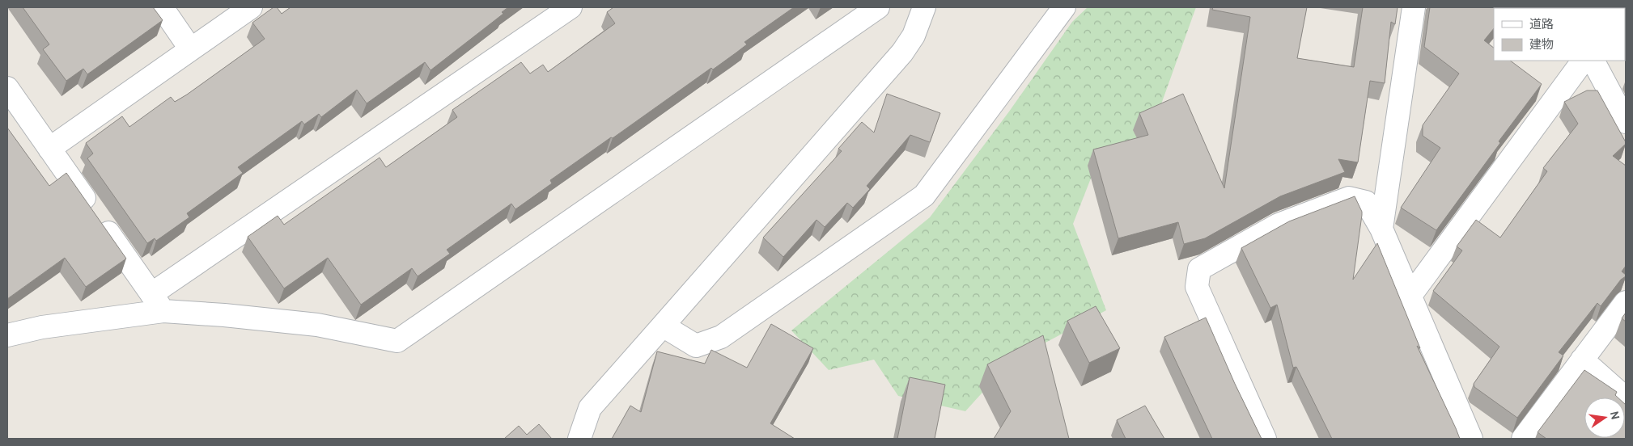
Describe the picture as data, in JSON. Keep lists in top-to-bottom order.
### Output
{
  "legend": ["道路", "建物"],
  "north": "right"
}
